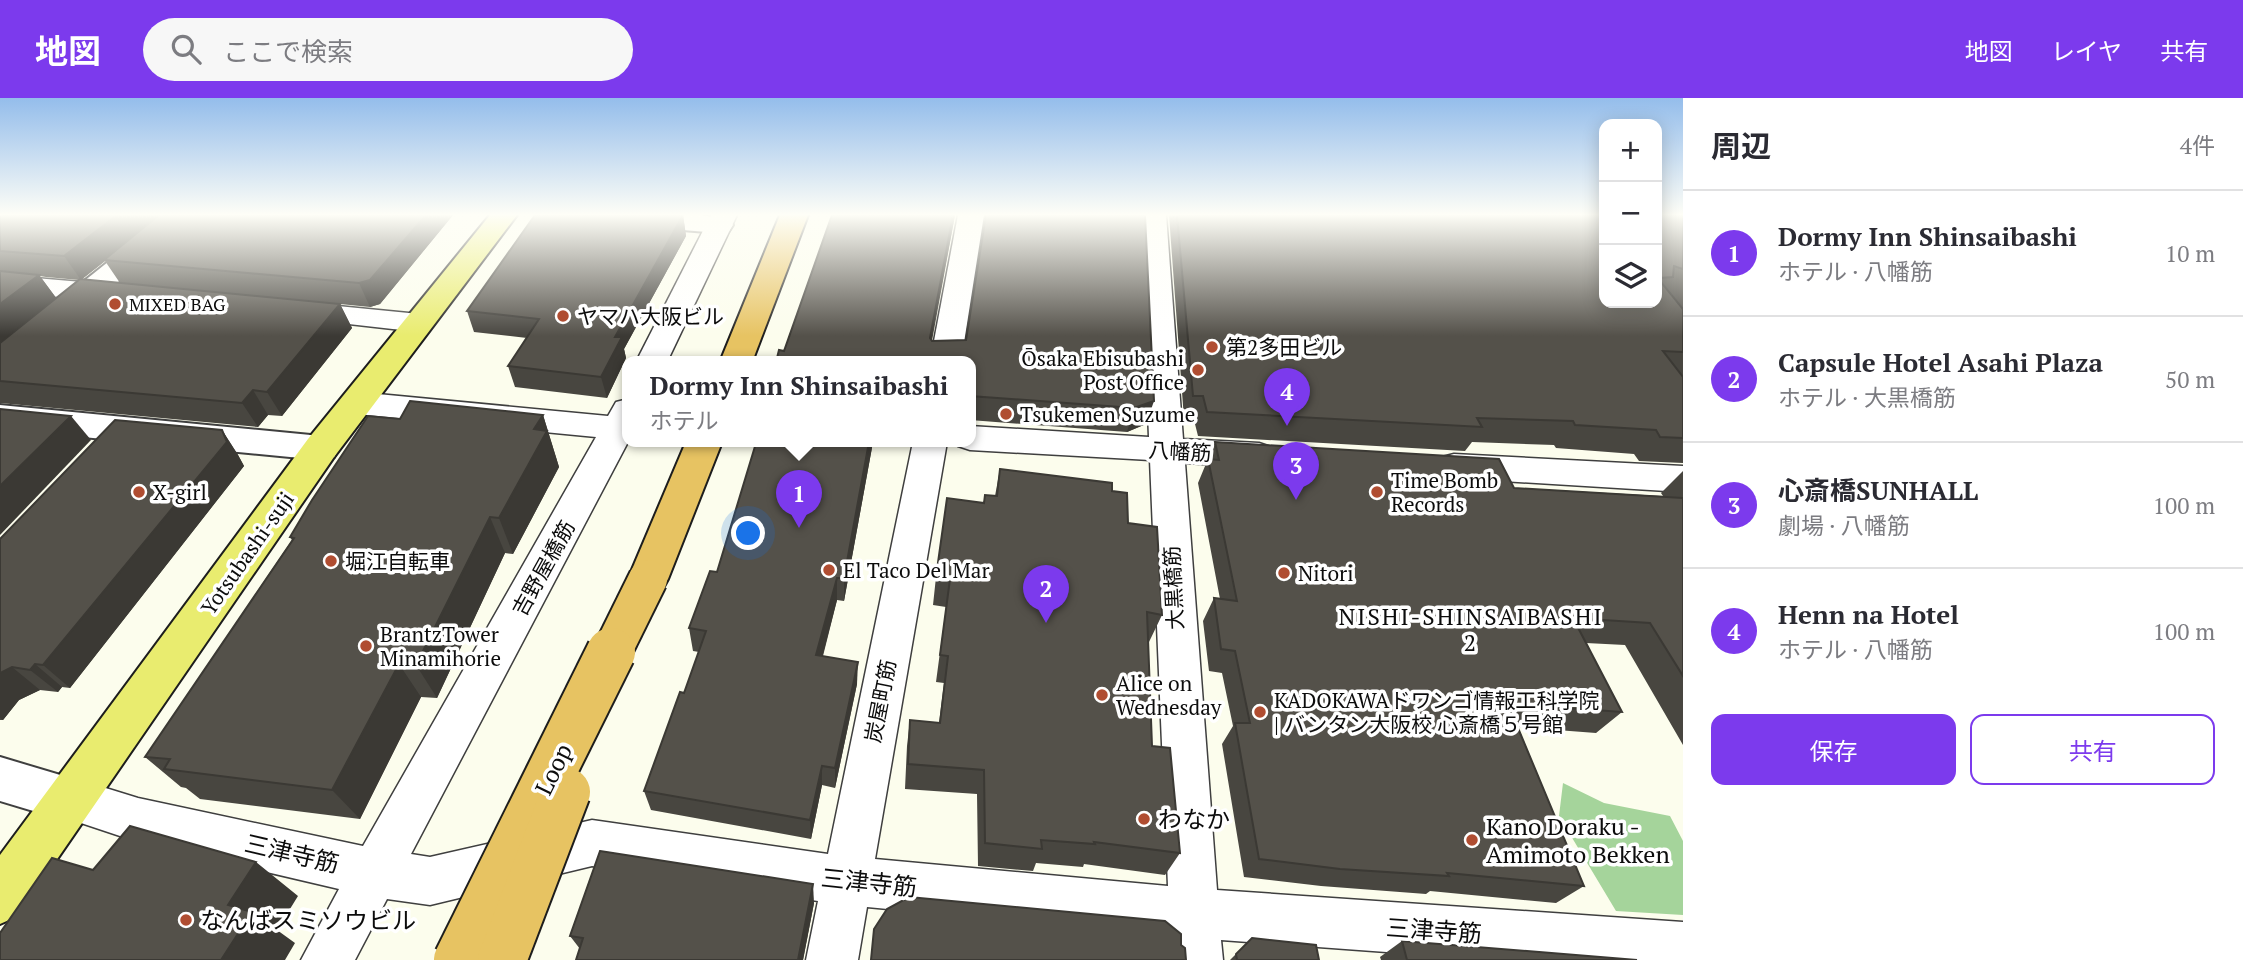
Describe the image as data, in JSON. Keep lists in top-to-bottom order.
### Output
{
  "streets": {
    "highway": ["Loop"],
    "main road": ["Yotsubashi-suji"],
    "street": [
      "八幡筋",
      "吉野屋橋筋",
      "大黒橋筋",
      "炭屋町筋",
      "三津寺筋"
    ]
  },
  "crossings": [
    ["八幡筋", "大黒橋筋"],
    ["Yotsubashi-suji", "三津寺筋"],
    ["吉野屋橋筋", "三津寺筋"],
    ["大黒橋筋", "三津寺筋"],
    ["炭屋町筋", "三津寺筋"]
  ],
  "districts": ["NISHI-SHINSAIBASHI 2"],
  "places": [
    "MIXED BAG",
    "ヤマハ大阪ビル",
    "第2多田ビル",
    "Ōsaka Ebisubashi Post Office",
    "Tsukemen Suzume",
    "X-girl",
    "Time Bomb Records",
    "堀江自転車",
    "El Taco Del Mar",
    "Nitori",
    "BrantzTower Minamihorie",
    "Alice on Wednesday",
    "KADOKAWAドワンゴ情報工科学院 | バンタン大阪校 心斎橋５号館",
    "わなか",
    "Kano Doraku - Amimoto Bekken",
    "なんばスミソウビル"
  ],
  "page": {
    "header": "地図",
    "search": "ここで検索",
    "nav": ["地図", "レイヤ", "共有"],
    "heading": ["周辺", "4件"],
    "map_buttons": ["+", "−"],
    "list": [
      {
        "mark": "1",
        "name": "Dormy Inn Shinsaibashi",
        "note": "ホテル · 八幡筋",
        "value": "10 m"
      },
      {
        "mark": "2",
        "name": "Capsule Hotel Asahi Plaza",
        "note": "ホテル · 大黒橋筋",
        "value": "50 m"
      },
      {
        "mark": "3",
        "name": "心斎橋SUNHALL",
        "note": "劇場 · 八幡筋",
        "value": "100 m"
      },
      {
        "mark": "4",
        "name": "Henn na Hotel",
        "note": "ホテル · 八幡筋",
        "value": "100 m"
      }
    ],
    "popup": ["Dormy Inn Shinsaibashi", "ホテル"],
    "pins": [
      "4",
      "3",
      "1",
      "2"
    ],
    "buttons": ["保存", "共有"]
  }
}
